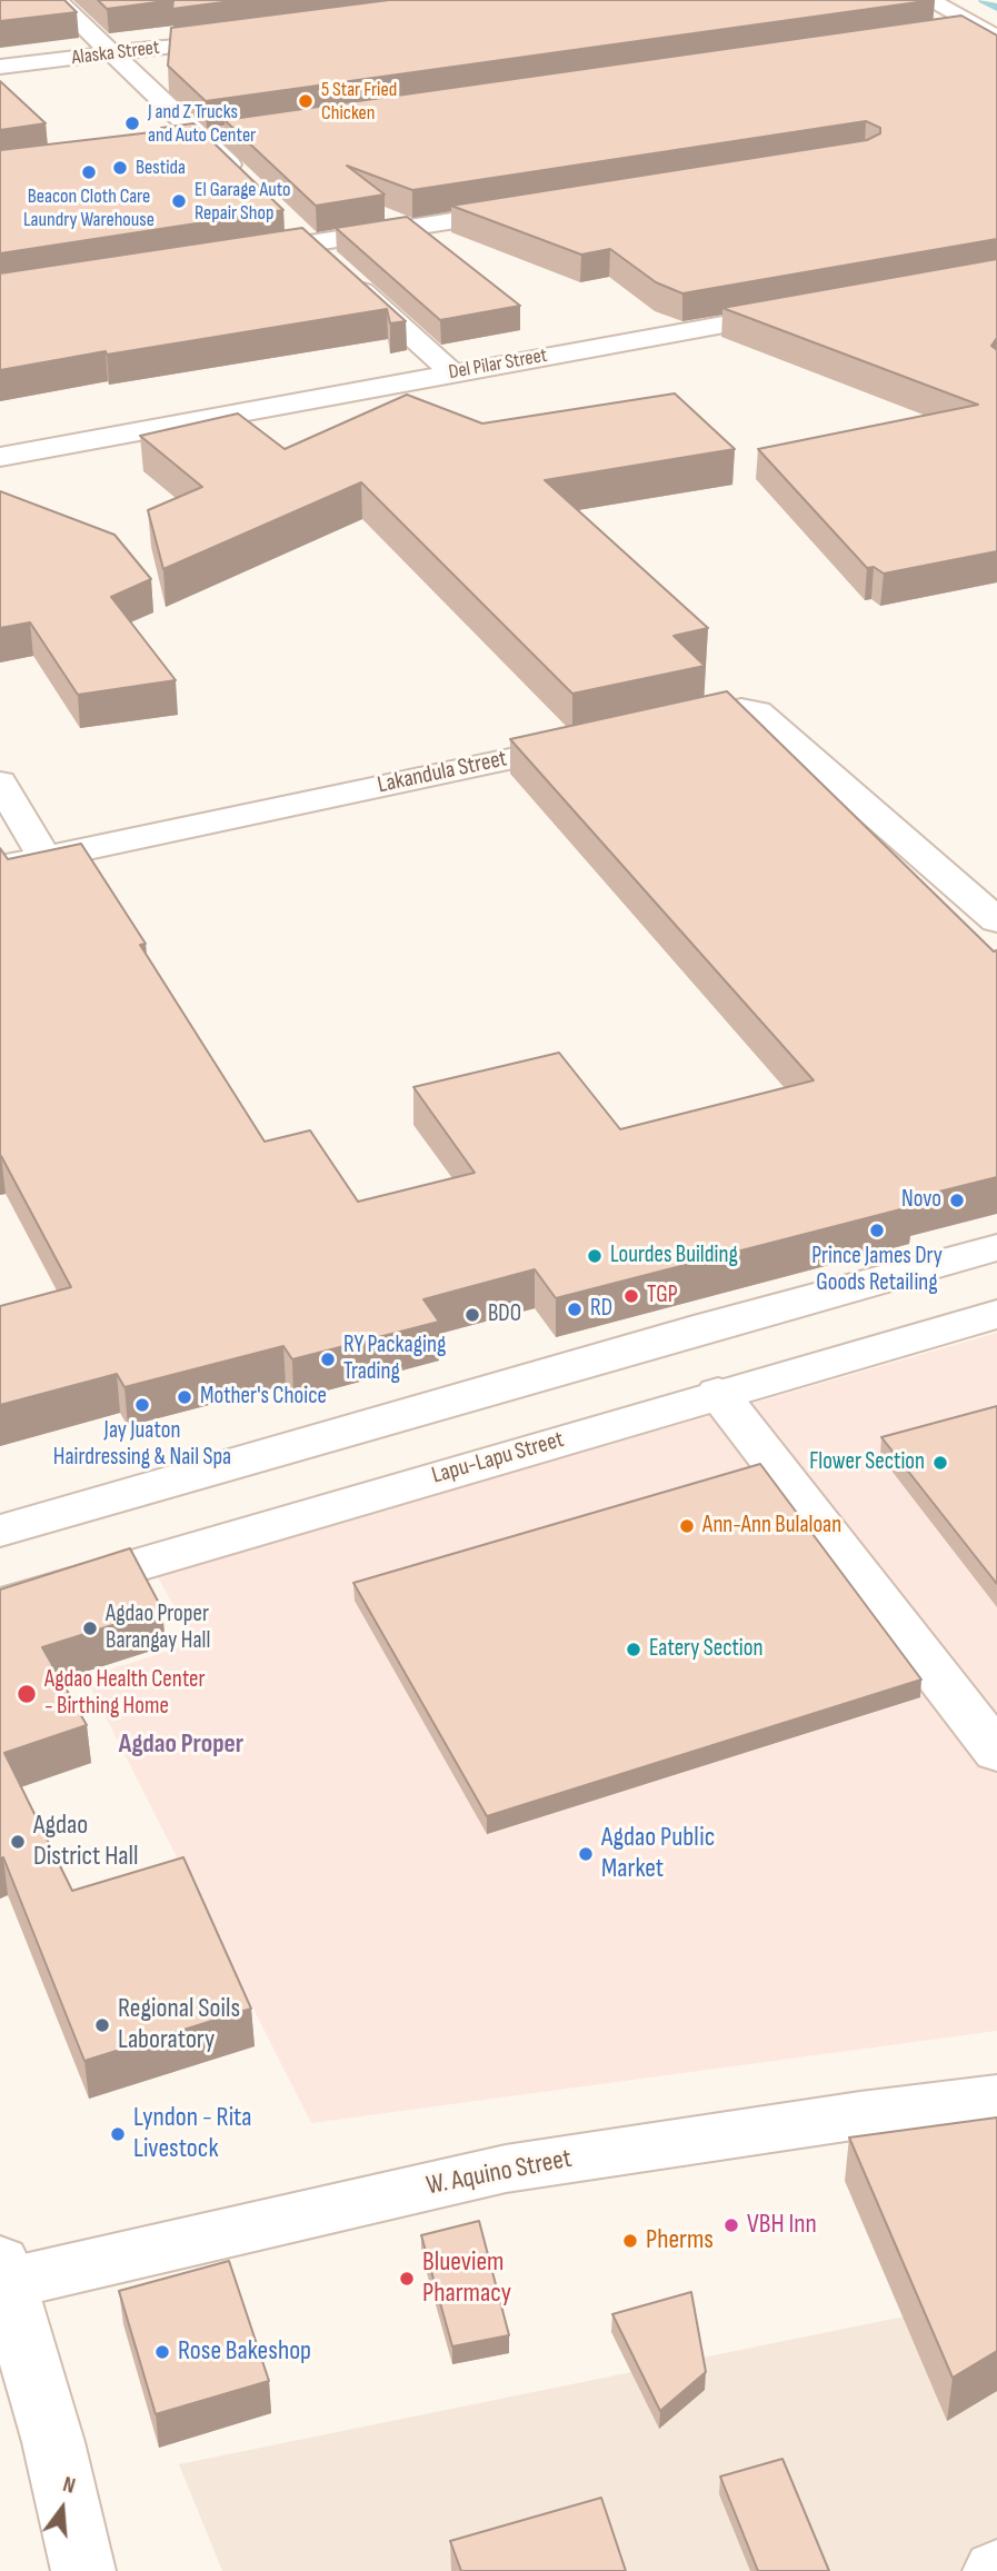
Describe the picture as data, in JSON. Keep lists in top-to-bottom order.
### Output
{
  "streets": {
    "street": [
      "Alaska Street",
      "Del Pilar Street",
      "Lakandula Street",
      "Lapu-Lapu Street",
      "W. Aquino Street"
    ]
  },
  "districts": ["Agdao Proper"],
  "places": [
    "5 Star Fried Chicken",
    "J and Z Trucks and Auto Center",
    "Bestida",
    "Beacon Cloth Care Laundry Warehouse",
    "El Garage Auto Repair Shop",
    "Novo",
    "Prince James Dry Goods Retailing",
    "Lourdes Building",
    "TGP",
    "RD",
    "BDO",
    "RY Packaging Trading",
    "Mother's Choice",
    "Jay Juaton Hairdressing & Nail Spa",
    "Flower Section",
    "Ann-Ann Bulaloan",
    "Agdao Proper Barangay Hall",
    "Eatery Section",
    "Agdao Health Center - Birthing Home",
    "Agdao District Hall",
    "Agdao Public Market",
    "Regional Soils Laboratory",
    "Lyndon - Rita Livestock",
    "VBH Inn",
    "Pherms",
    "Blueviem Pharmacy",
    "Rose Bakeshop"
  ],
  "north": "top"
}
